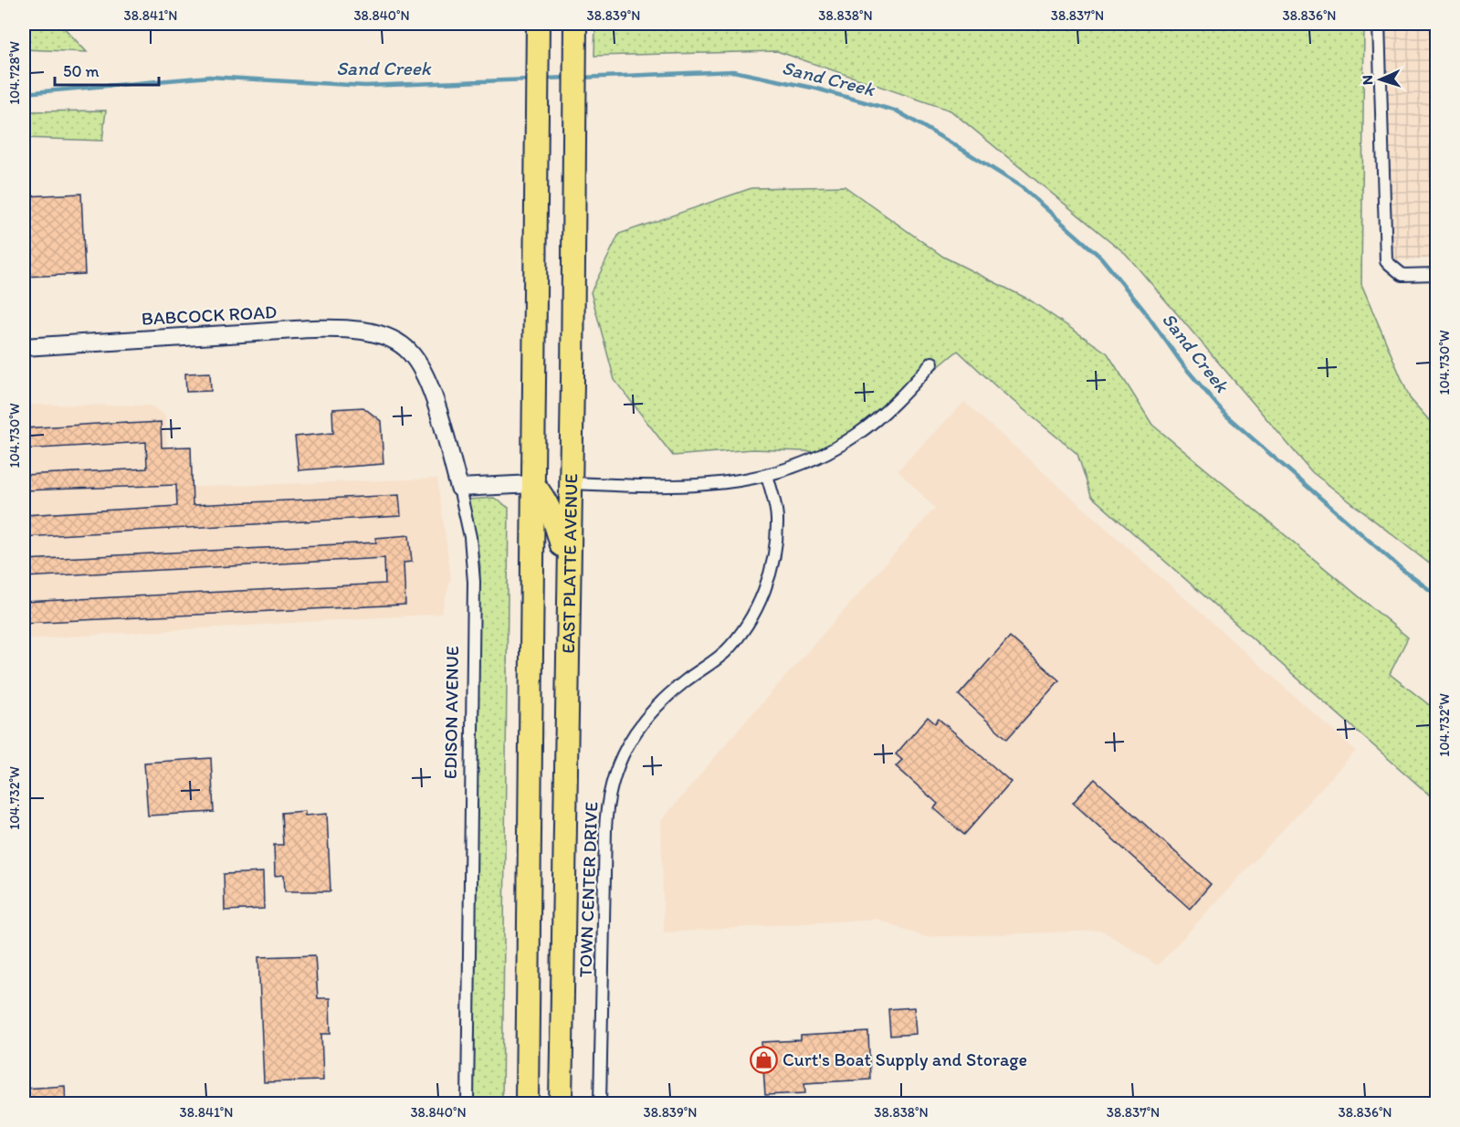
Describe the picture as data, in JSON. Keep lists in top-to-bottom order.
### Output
{
  "streets": {
    "highway": ["EAST PLATTE AVENUE"],
    "street": ["BABCOCK ROAD", "EDISON AVENUE", "TOWN CENTER DRIVE"]
  },
  "crossings": [
    ["BABCOCK ROAD", "EDISON AVENUE"]
  ],
  "water": ["Sand Creek"],
  "places": {
    "shop": ["Curt's Boat Supply and Storage"]
  },
  "scale_bar": "50 m",
  "north": "left",
  "coordinates": [
    "38.841°N",
    "38.840°N",
    "38.839°N",
    "38.838°N",
    "38.837°N",
    "38.836°N",
    "104.728°W",
    "104.730°W",
    "104.732°W"
  ]
}
